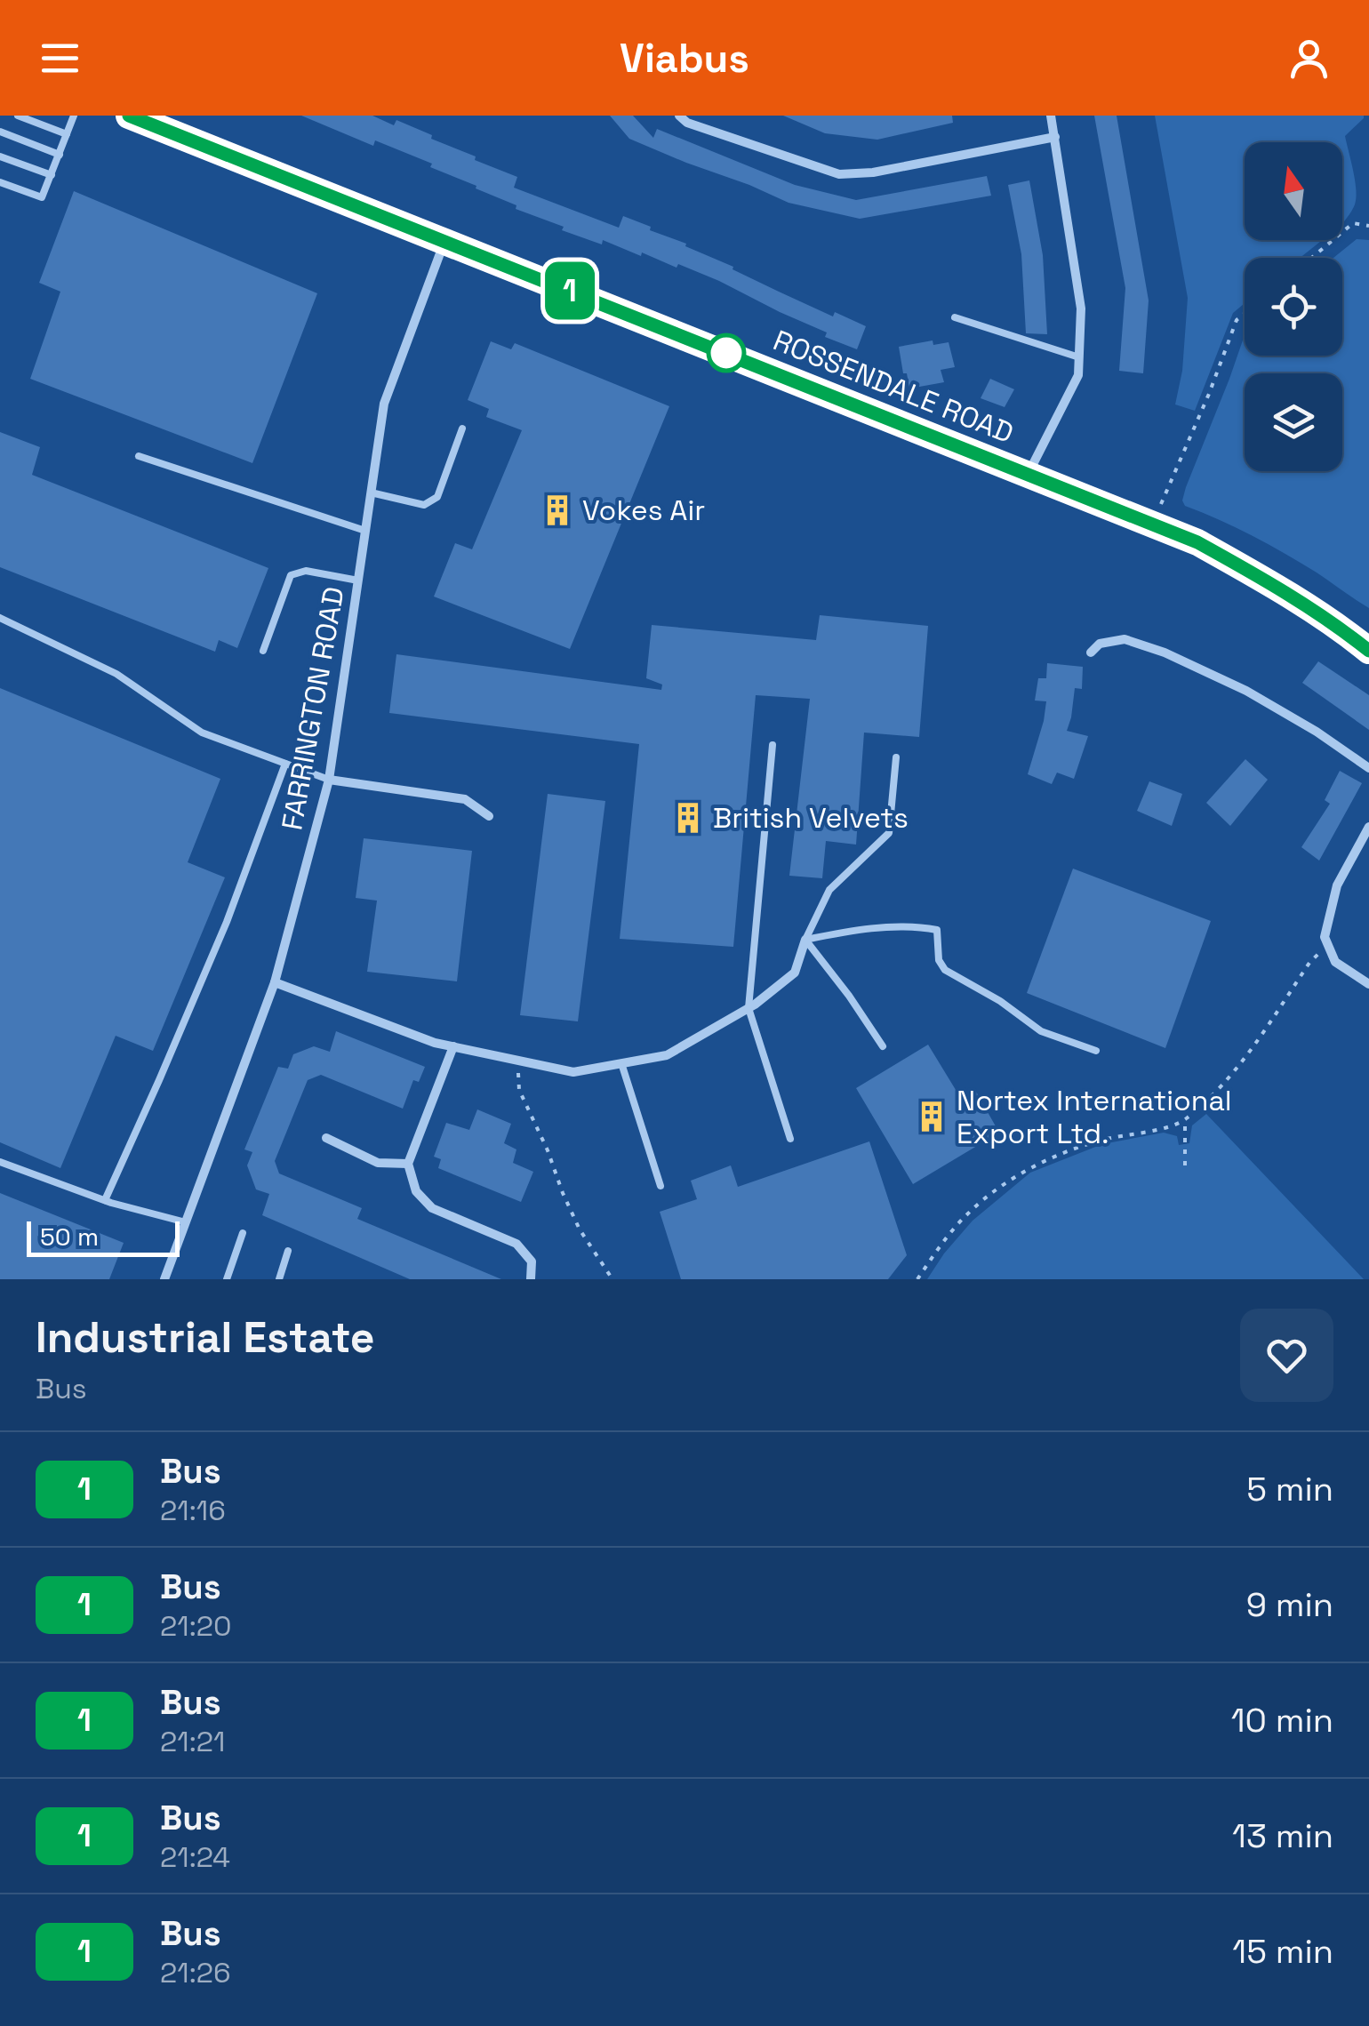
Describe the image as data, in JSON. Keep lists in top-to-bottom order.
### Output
{
  "streets": {
    "highway": ["ROSSENDALE ROAD"],
    "street": ["FARRINGTON ROAD"]
  },
  "crossings": [
    ["ROSSENDALE ROAD", "FARRINGTON ROAD"]
  ],
  "places": {
    "building": ["Vokes Air", "British Velvets", "Nortex International Export Ltd."]
  },
  "lines": ["bus line 1"],
  "scale_bar": "50 m",
  "north": "top",
  "page": {
    "header": "Viabus",
    "on_map": "1",
    "scale": "50 m",
    "heading": ["Industrial Estate", "Bus"],
    "list": [
      {
        "mark": "1",
        "name": "Bus",
        "note": "21:16",
        "value": "5 min"
      },
      {
        "mark": "1",
        "name": "Bus",
        "note": "21:20",
        "value": "9 min"
      },
      {
        "mark": "1",
        "name": "Bus",
        "note": "21:21",
        "value": "10 min"
      },
      {
        "mark": "1",
        "name": "Bus",
        "note": "21:24",
        "value": "13 min"
      },
      {
        "mark": "1",
        "name": "Bus",
        "note": "21:26",
        "value": "15 min"
      }
    ]
  }
}
